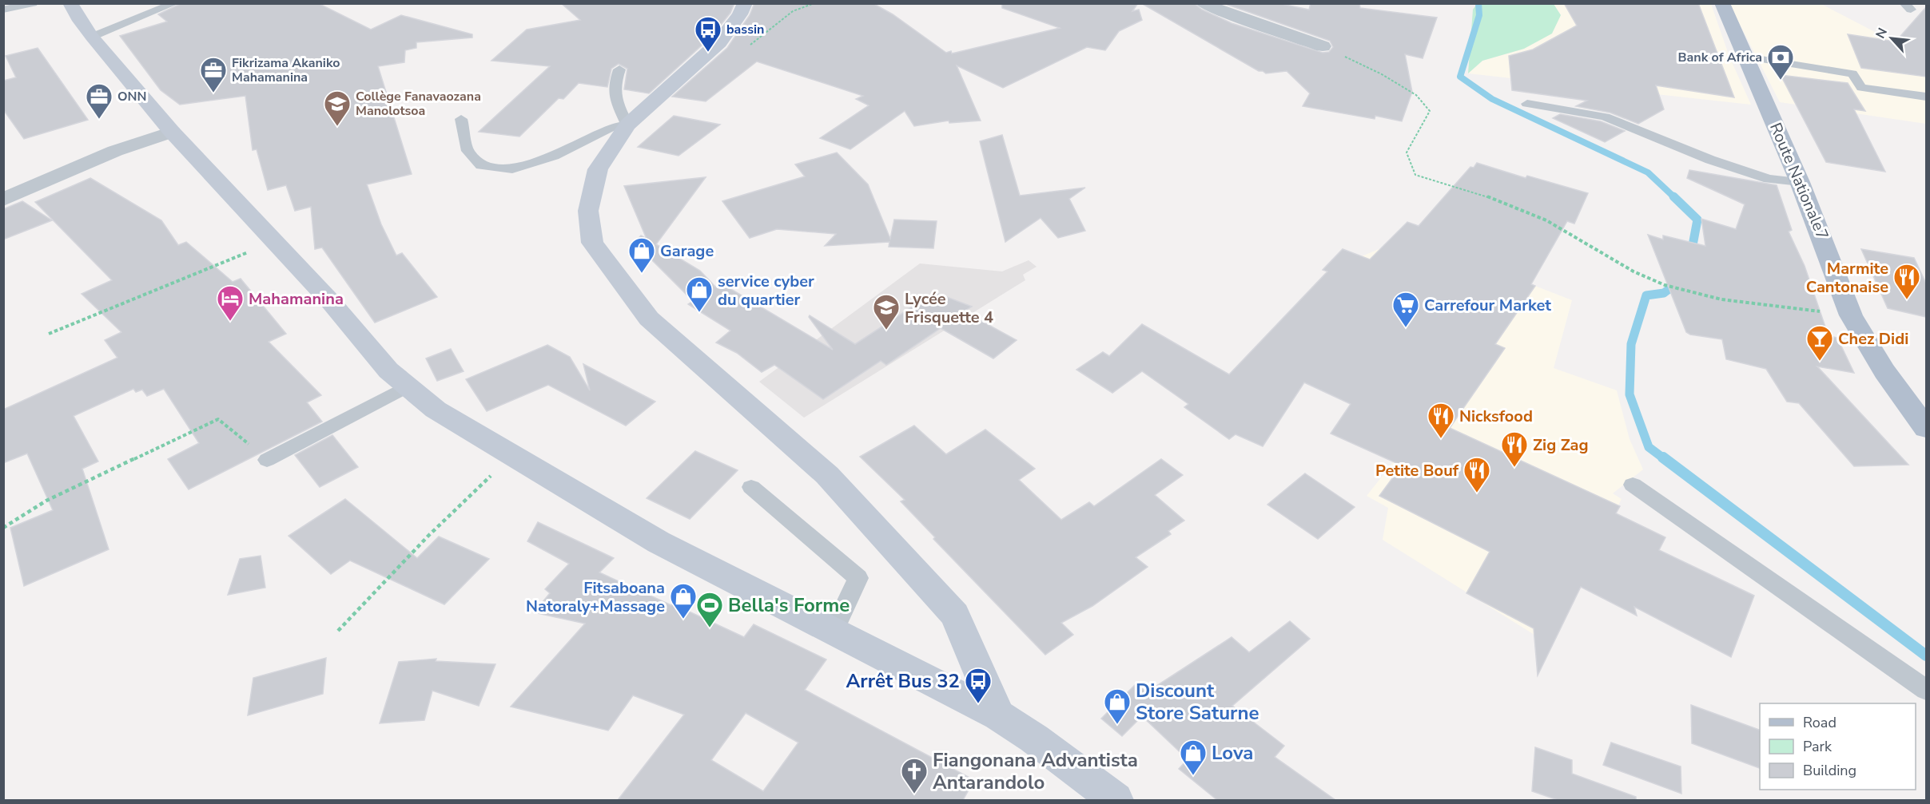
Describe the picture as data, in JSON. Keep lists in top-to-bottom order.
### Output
{
  "streets": {
    "main road": ["Route Nationale7"]
  },
  "places": {
    "bus stop": ["bassin", "Arrêt Bus 32"],
    "bank": ["Bank of Africa"],
    "office": ["Fikrizama Akaniko Mahamanina", "ONN"],
    "school or university": ["Collège Fanavaozana Manolotsoa", "Lycée Frisquette 4"],
    "shop": [
      "Garage",
      "service cyber du quartier",
      "Fitsaboana Natoraly+Massage",
      "Discount Store Saturne",
      "Lova"
    ],
    "restaurant": [
      "Marmite Cantonaise",
      "Nicksfood",
      "Zig Zag",
      "Petite Bouf"
    ],
    "hotel": ["Mahamanina"],
    "supermarket": ["Carrefour Market"],
    "bar": ["Chez Didi"],
    "sports": ["Bella's Forme"],
    "church": ["Fiangonana Advantista Antarandolo"]
  },
  "legend": ["Road", "Park", "Building"],
  "north": "top left"
}
